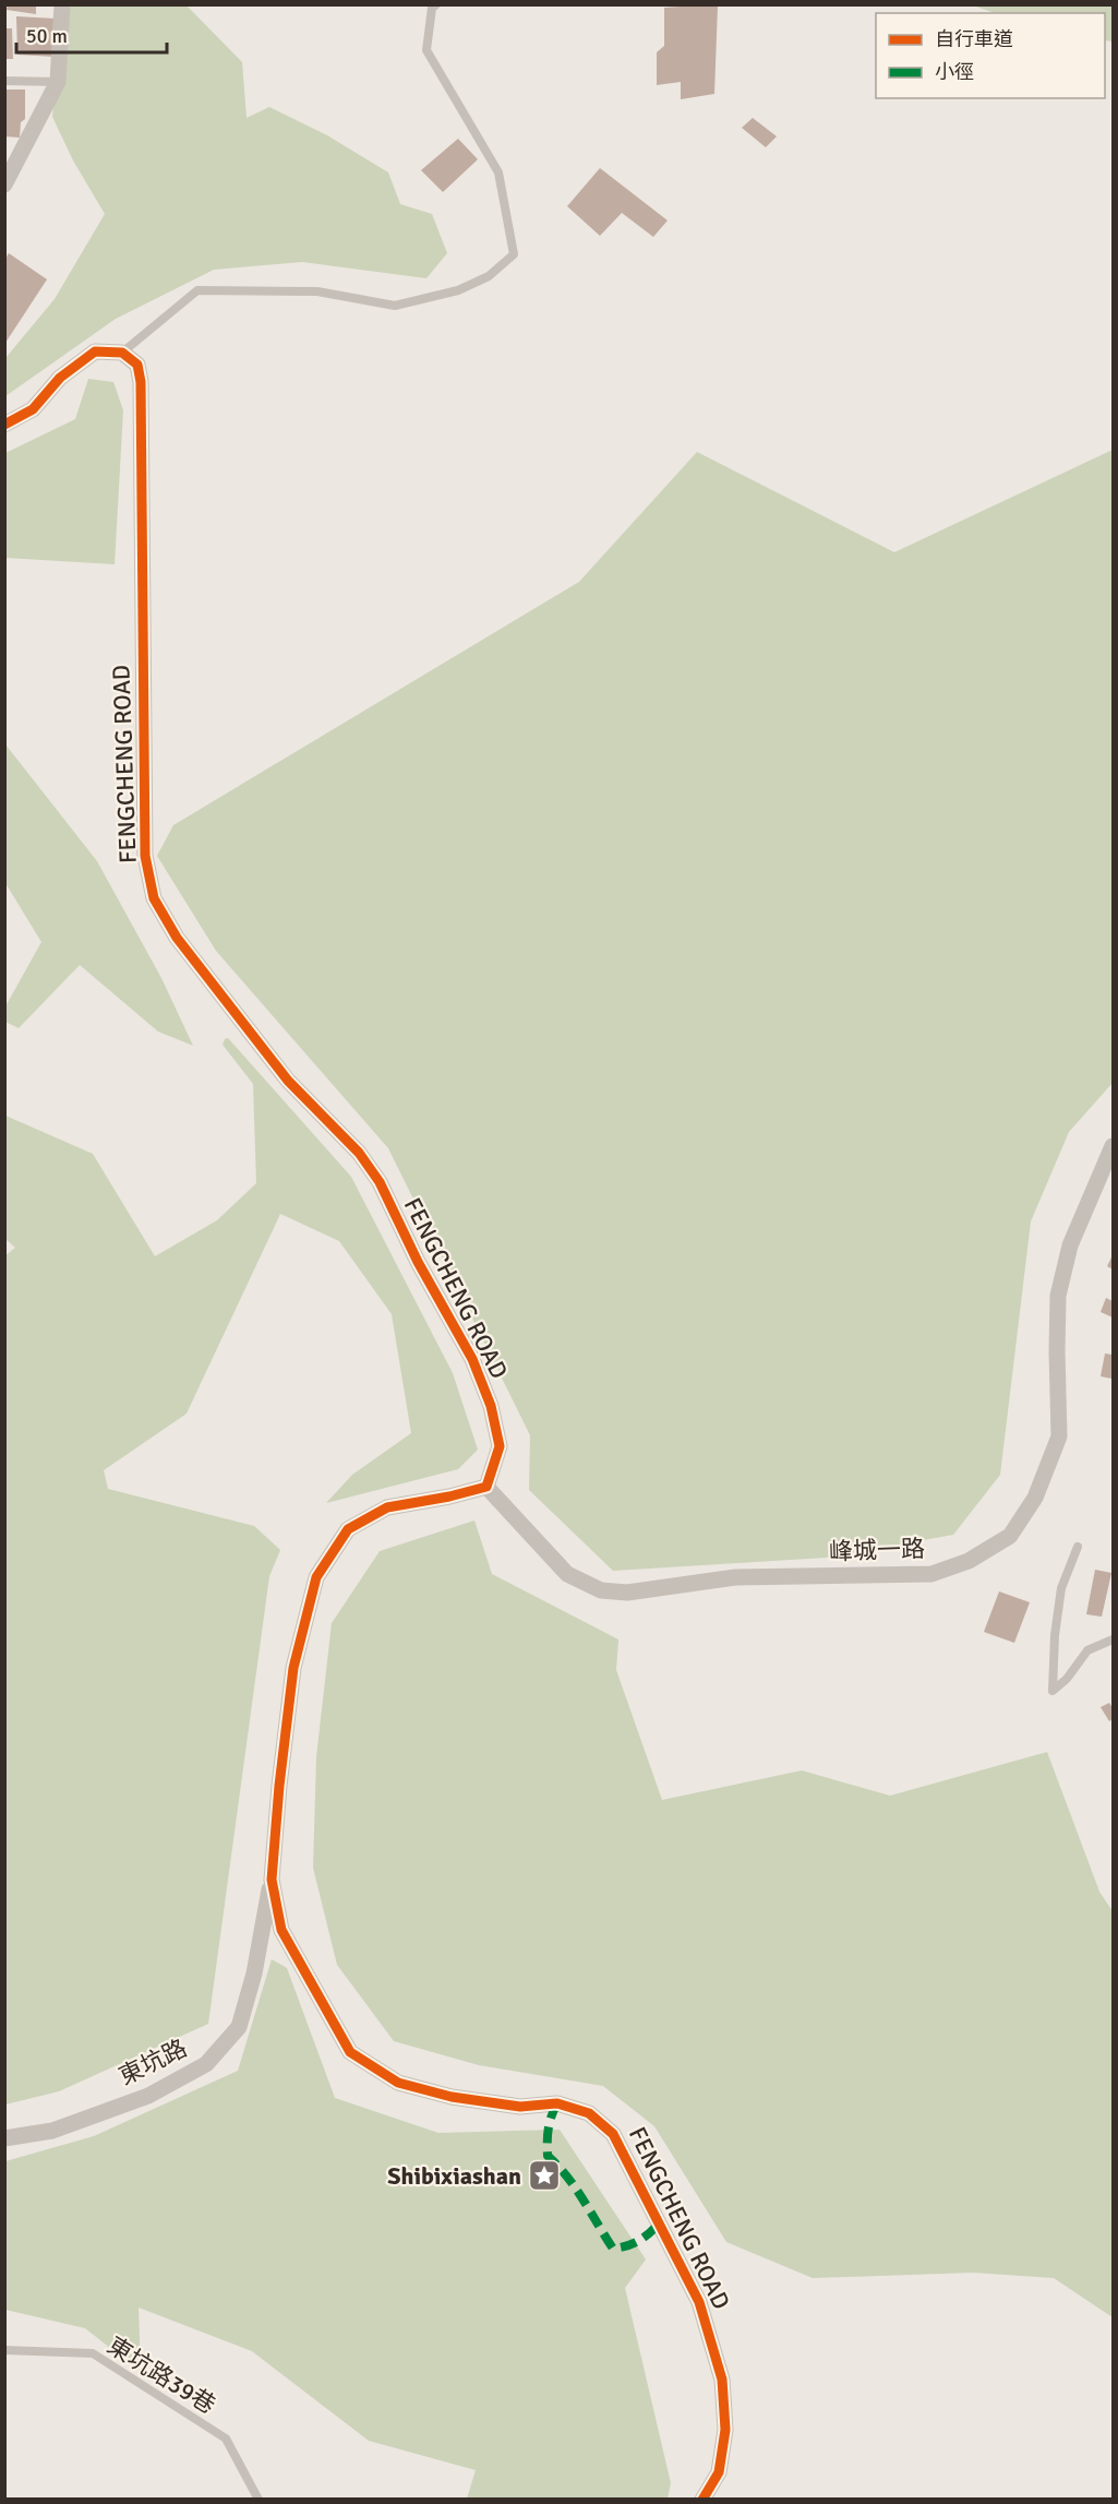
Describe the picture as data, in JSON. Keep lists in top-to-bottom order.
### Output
{
  "streets": {
    "street": ["FENGCHENG ROAD", "峰城一路", "東坑路"],
    "lane": ["東坑路39巷"]
  },
  "crossings": [
    ["FENGCHENG ROAD", "峰城一路"],
    ["FENGCHENG ROAD", "東坑路"]
  ],
  "places": {
    "place": ["Shibixiashan"]
  },
  "legend": ["自行車道", "小徑"],
  "scale_bar": "50 m"
}
